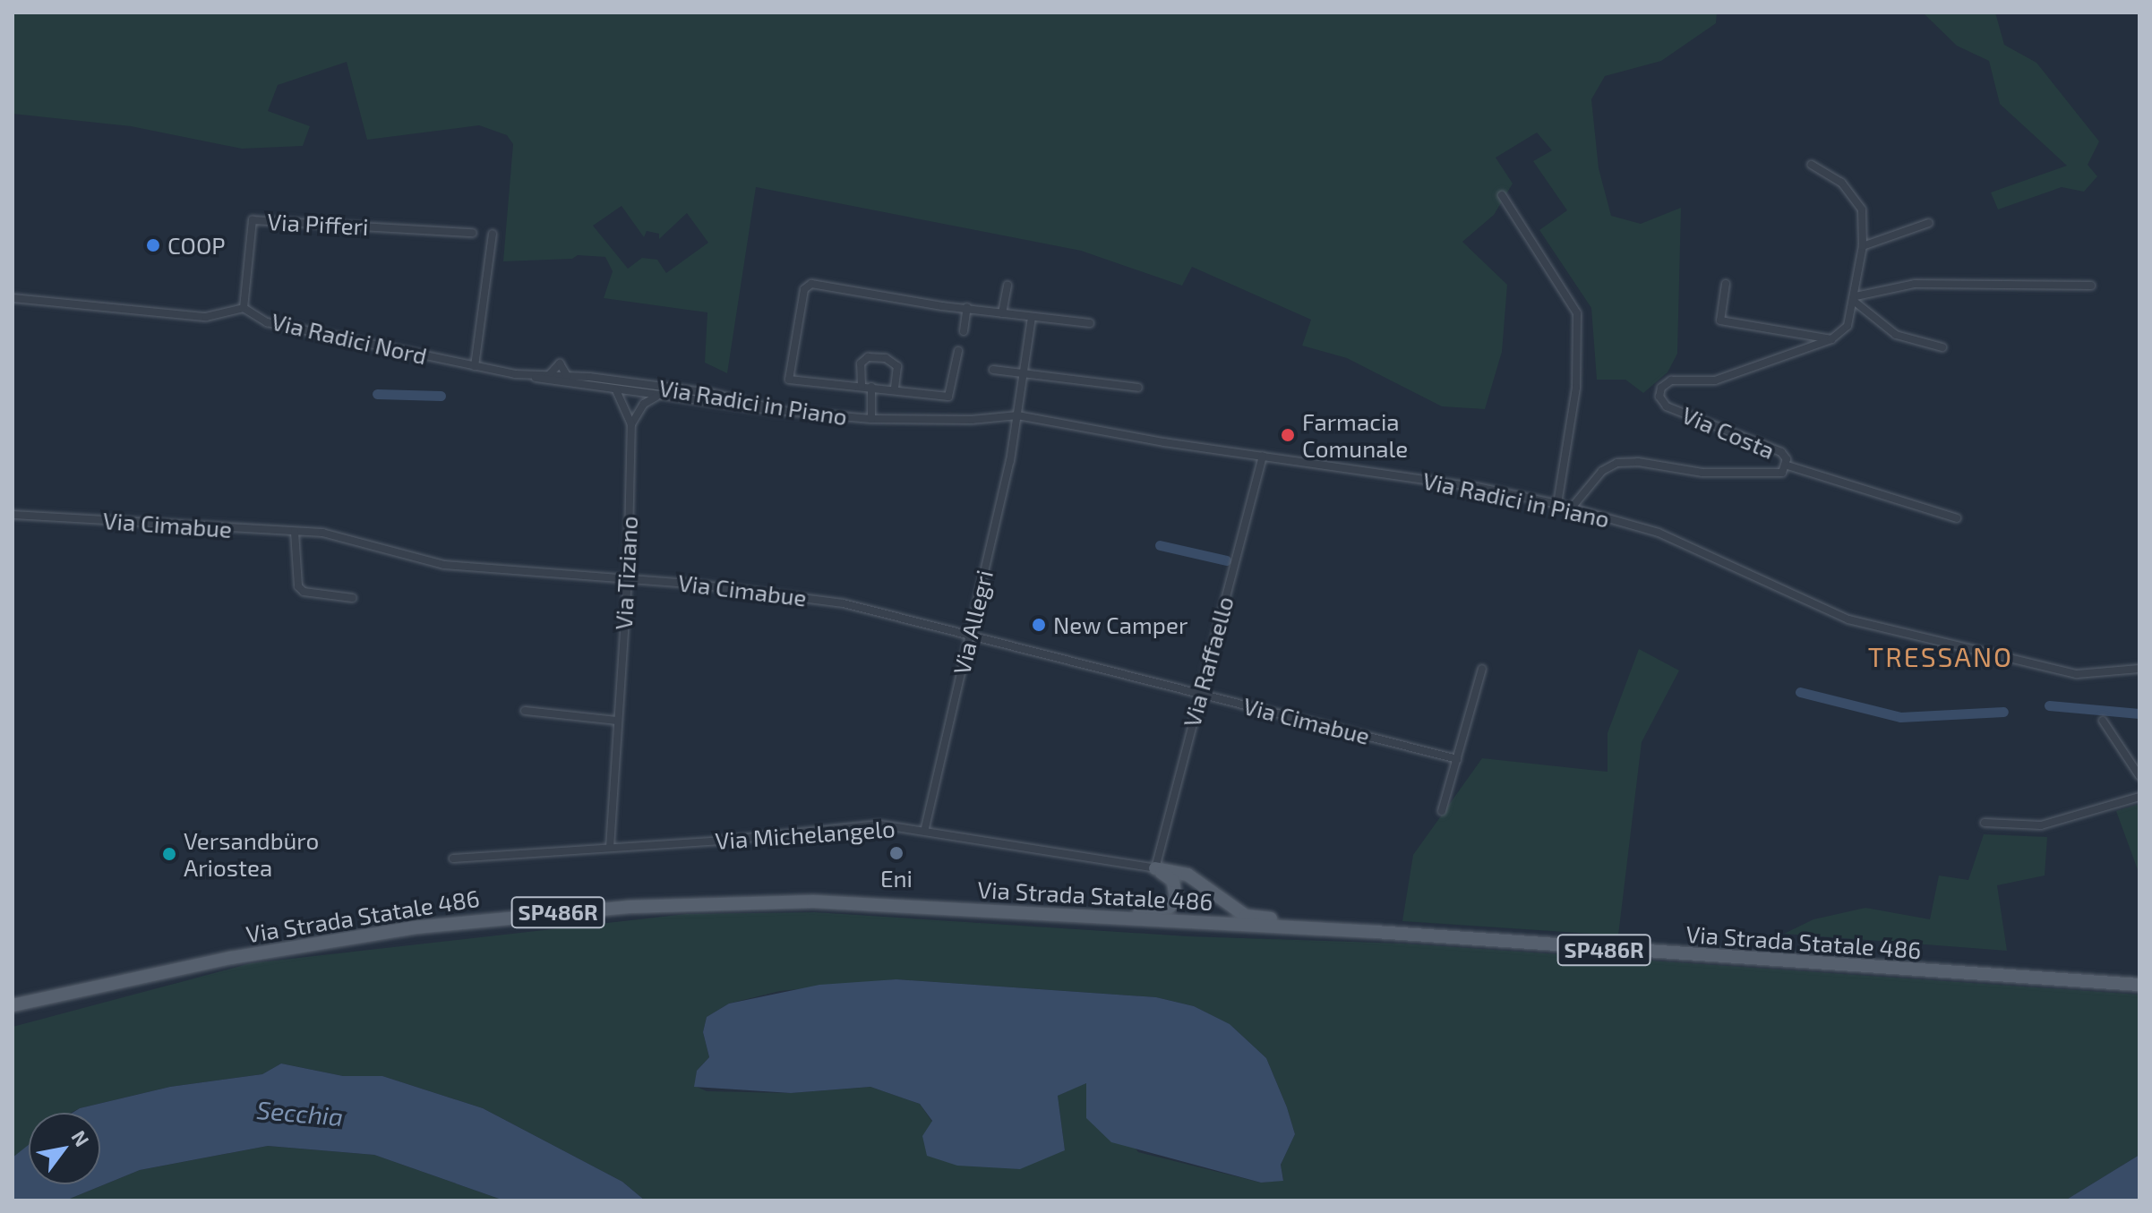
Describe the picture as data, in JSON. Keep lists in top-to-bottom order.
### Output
{
  "streets": {
    "main road": ["Via Strada Statale 486", "SP486R"],
    "street": [
      "Via Pifferi",
      "Via Radici Nord",
      "Via Radici in Piano",
      "Via Costa",
      "Via Cimabue",
      "Via Tiziano",
      "Via Allegri",
      "Via Raffaello",
      "Via Michelangelo"
    ]
  },
  "crossings": [
    ["Via Pifferi", "Via Radici Nord"],
    ["Via Radici Nord", "Via Radici in Piano"],
    ["Via Radici in Piano", "Via Costa"],
    ["Via Radici in Piano", "Via Allegri"],
    ["Via Radici in Piano", "Via Raffaello"],
    ["Via Cimabue", "Via Tiziano"],
    ["Via Cimabue", "Via Allegri"],
    ["Via Cimabue", "Via Raffaello"],
    ["Via Tiziano", "Via Michelangelo"],
    ["Via Allegri", "Via Michelangelo"],
    ["Via Raffaello", "Via Michelangelo"],
    ["Via Strada Statale 486", "SP486R"]
  ],
  "districts": ["TRESSANO"],
  "water": ["Secchia"],
  "places": [
    "COOP",
    "Farmacia Comunale",
    "New Camper",
    "Eni",
    "Versandbüro Ariostea"
  ],
  "north": "top right"
}
